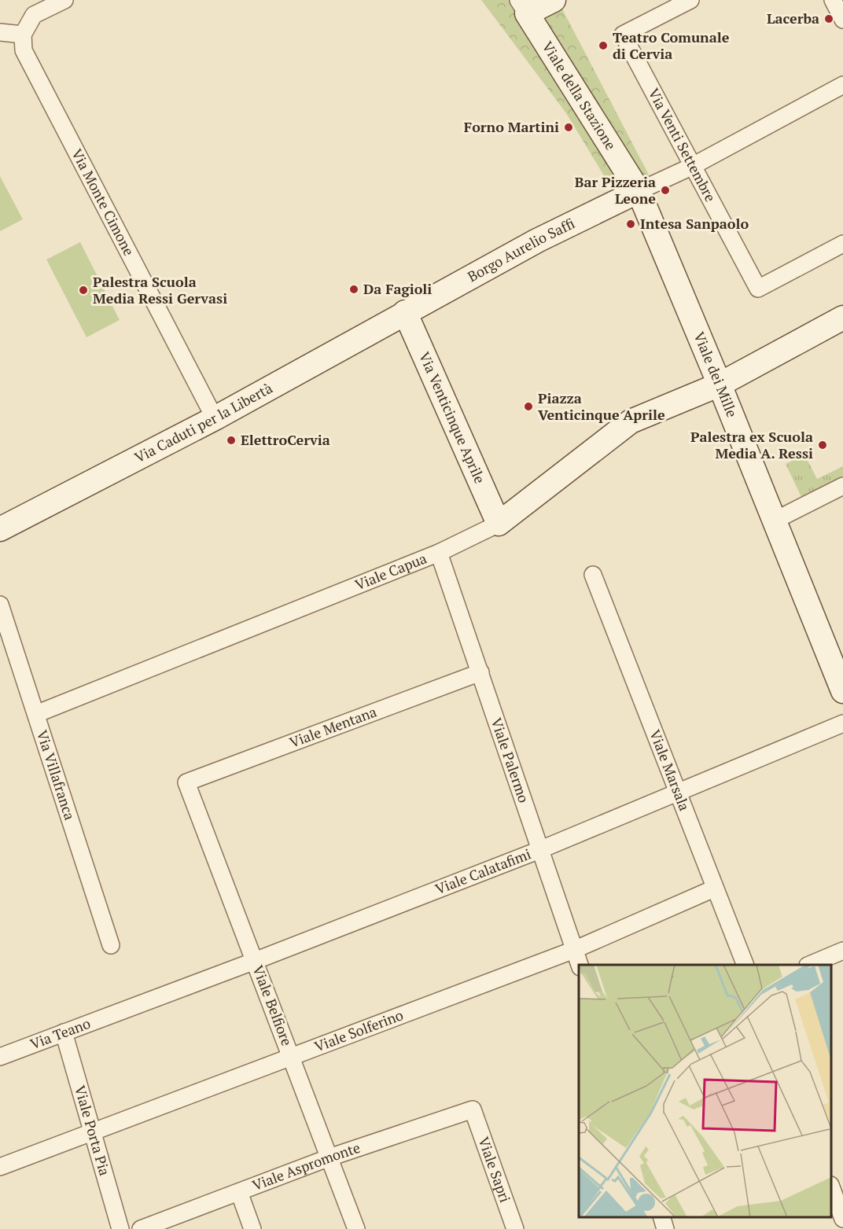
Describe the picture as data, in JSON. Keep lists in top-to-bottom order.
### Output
{
  "streets": {
    "street": [
      "Viale della Stazione",
      "Via Venti Settembre",
      "Via Monte Cimone",
      "Borgo Aurelio Saffi",
      "Viale dei Mille",
      "Via Venticinque Aprile",
      "Via Caduti per la Libertà",
      "Viale Capua",
      "Viale Mentana",
      "Viale Palermo",
      "Viale Marsala",
      "Via Villafranca",
      "Viale Calatafimi",
      "Viale Belfiore",
      "Viale Solferino",
      "Via Teano",
      "Viale Porta Pia",
      "Viale Aspromonte",
      "Viale Sapri"
    ]
  },
  "crossings": [
    ["Viale della Stazione", "Borgo Aurelio Saffi"],
    ["Viale della Stazione", "Viale dei Mille"],
    ["Via Monte Cimone", "Via Caduti per la Libertà"],
    ["Borgo Aurelio Saffi", "Viale dei Mille"],
    ["Borgo Aurelio Saffi", "Via Venticinque Aprile"],
    ["Borgo Aurelio Saffi", "Via Caduti per la Libertà"],
    ["Viale dei Mille", "Viale Capua"],
    ["Via Venticinque Aprile", "Via Caduti per la Libertà"],
    ["Via Venticinque Aprile", "Viale Capua"],
    ["Viale Capua", "Viale Palermo"],
    ["Viale Capua", "Via Villafranca"],
    ["Viale Mentana", "Viale Palermo"],
    ["Viale Mentana", "Viale Belfiore"],
    ["Viale Palermo", "Viale Calatafimi"],
    ["Viale Palermo", "Viale Solferino"],
    ["Viale Marsala", "Viale Calatafimi"],
    ["Viale Marsala", "Viale Solferino"],
    ["Viale Calatafimi", "Viale Belfiore"],
    ["Viale Calatafimi", "Via Teano"],
    ["Viale Belfiore", "Viale Solferino"],
    ["Viale Belfiore", "Viale Aspromonte"],
    ["Viale Solferino", "Viale Porta Pia"],
    ["Via Teano", "Viale Porta Pia"],
    ["Viale Aspromonte", "Viale Sapri"]
  ],
  "places": [
    "Lacerba",
    "Teatro Comunale di Cervia",
    "Forno Martini",
    "Bar Pizzeria Leone",
    "Intesa Sanpaolo",
    "Da Fagioli",
    "Palestra Scuola Media Ressi Gervasi",
    "Piazza Venticinque Aprile",
    "ElettroCervia",
    "Palestra ex Scuola Media A. Ressi"
  ]
}
